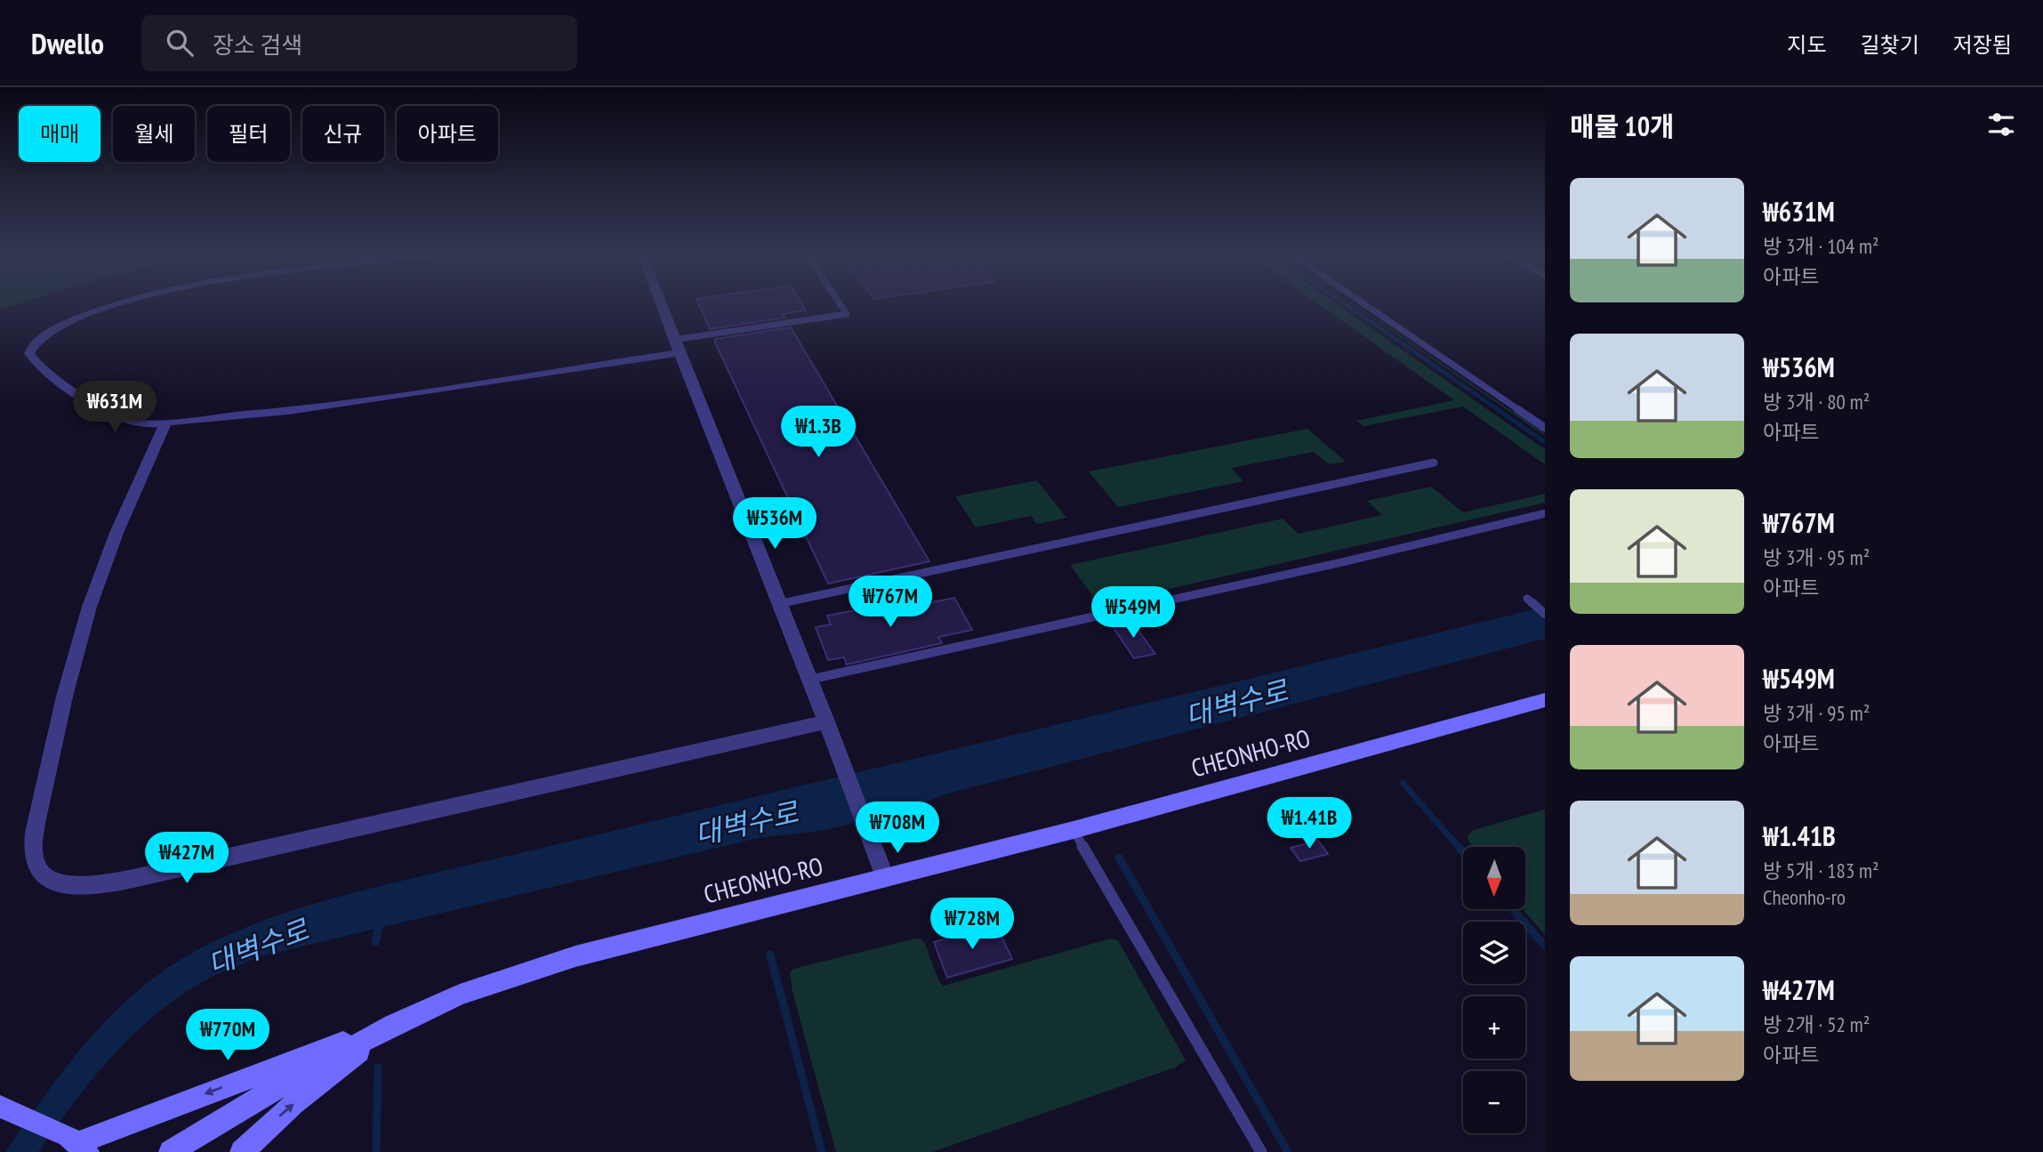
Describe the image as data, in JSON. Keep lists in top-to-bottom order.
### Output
{
  "streets": {
    "street": ["CHEONHO-RO"]
  },
  "water": ["대벽수로"],
  "north": "bottom",
  "page": {
    "header": "Dwello",
    "search": "장소 검색",
    "nav": ["지도", "길찾기", "저장됨"],
    "heading": "매물 10개",
    "chip": [
      "매매",
      "월세",
      "필터",
      "신규",
      "아파트"
    ],
    "list": [
      {
        "name": "₩631M",
        "note": "방 3개 · 104 m² · 아파트"
      },
      {
        "name": "₩536M",
        "note": "방 3개 · 80 m² · 아파트"
      },
      {
        "name": "₩767M",
        "note": "방 3개 · 95 m² · 아파트"
      },
      {
        "name": "₩549M",
        "note": "방 3개 · 95 m² · 아파트"
      },
      {
        "name": "₩1.41B",
        "note": "방 5개 · 183 m² · Cheonho-ro"
      },
      {
        "name": "₩427M",
        "note": "방 2개 · 52 m² · 아파트"
      }
    ],
    "price": [
      "₩631M",
      "₩1.3B",
      "₩536M",
      "₩767M",
      "₩549M",
      "₩1.41B",
      "₩708M",
      "₩427M",
      "₩728M",
      "₩770M"
    ],
    "map_buttons": ["+", "−"]
  }
}
